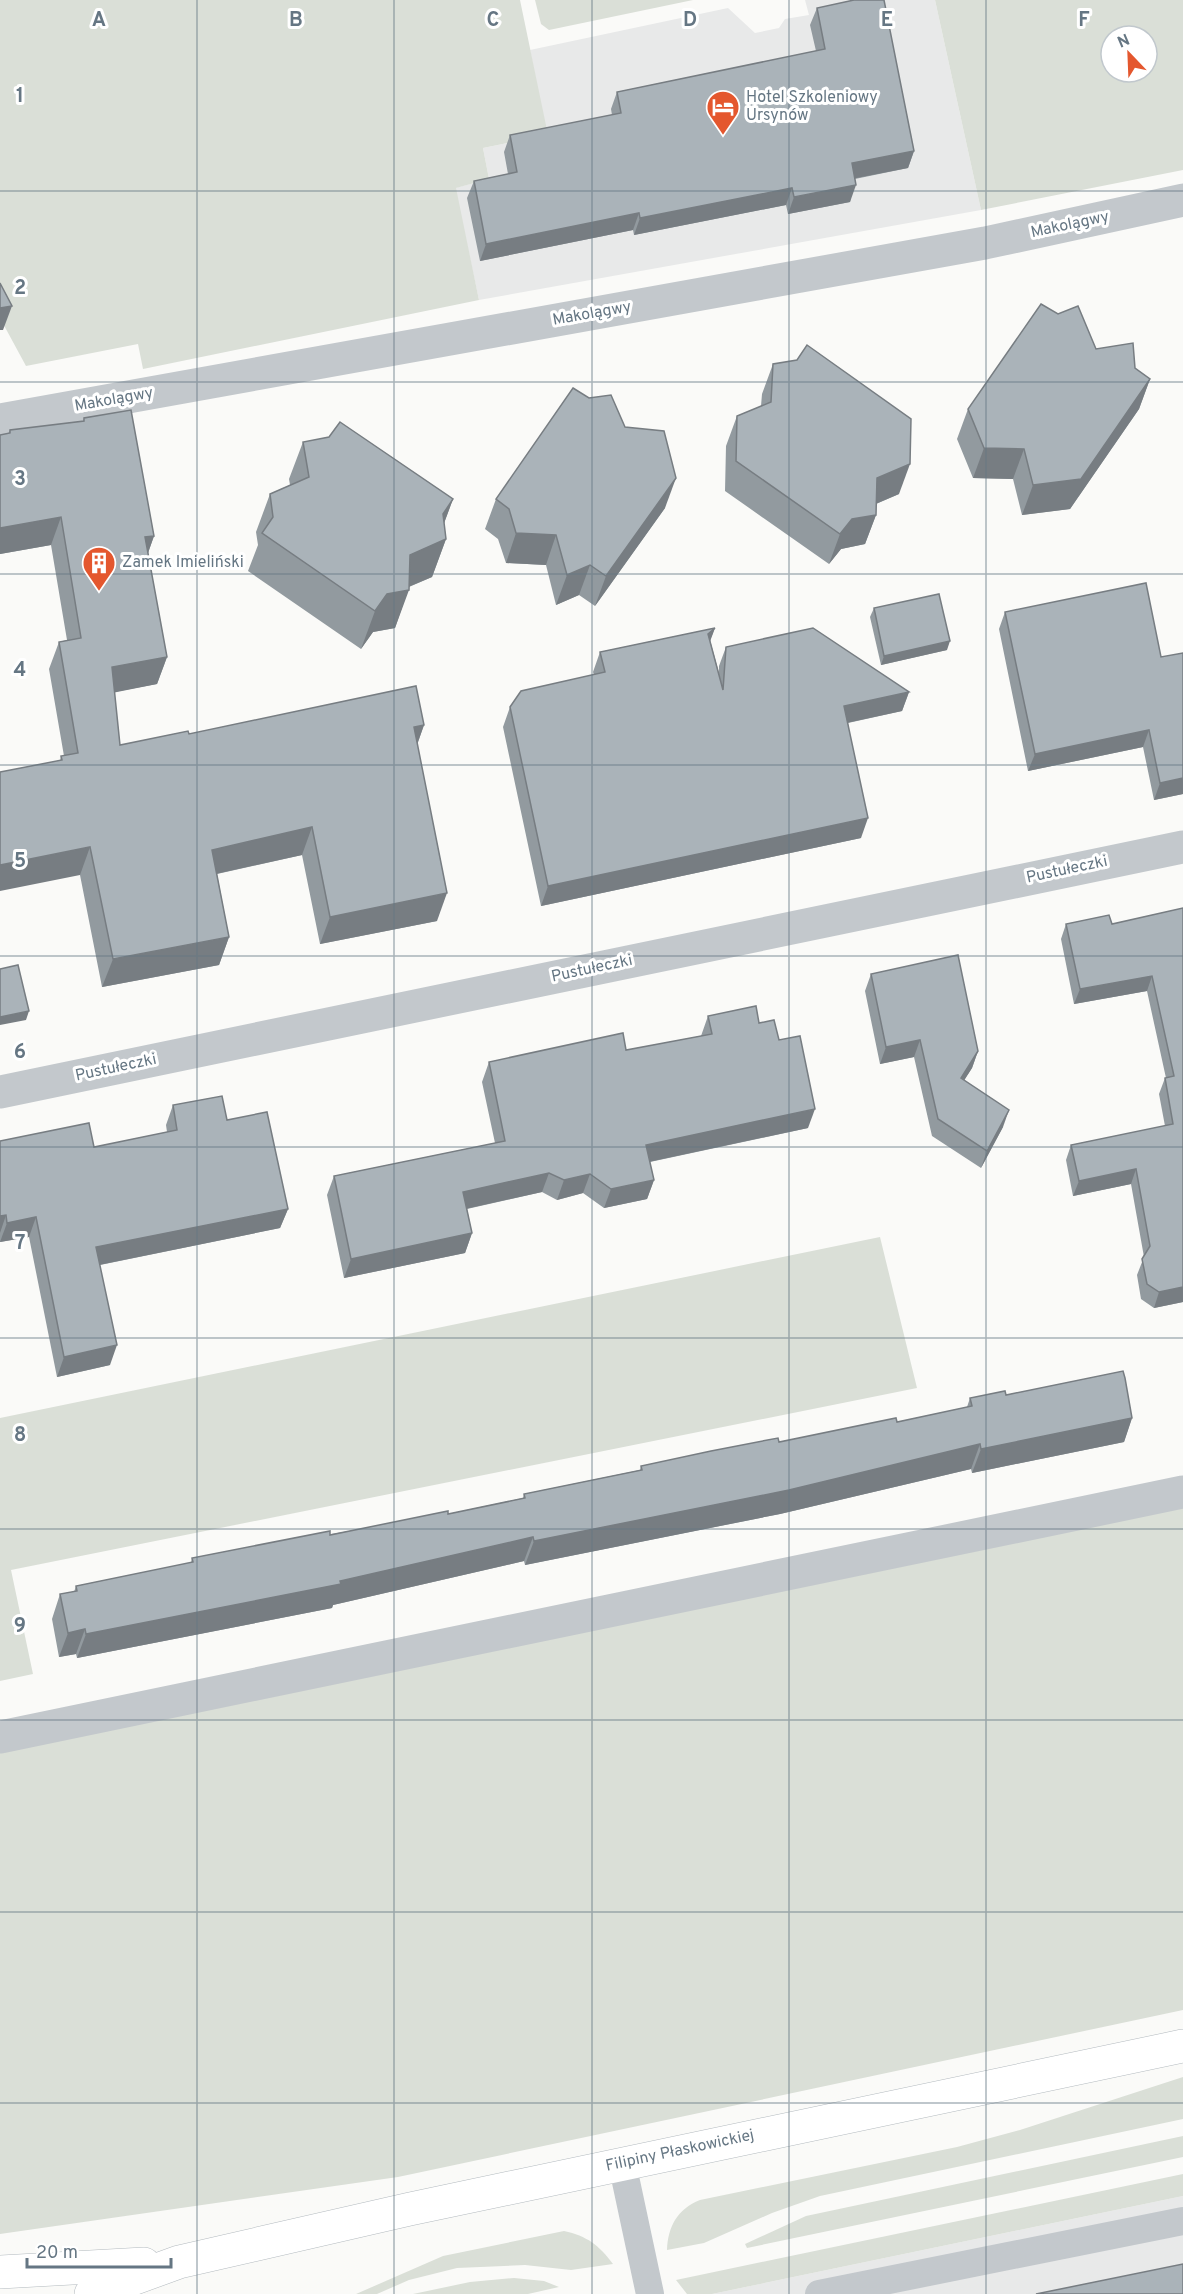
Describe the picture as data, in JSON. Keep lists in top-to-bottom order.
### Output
{
  "streets": {
    "main road": ["Filipiny Płaskowickiej"],
    "street": ["Makolągwy", "Pustułeczki"]
  },
  "places": {
    "hotel": ["Hotel Szkoleniowy Ursynów"],
    "building": ["Zamek Imieliński"]
  },
  "scale_bar": "20 m",
  "north": "top left",
  "grid": {
    "columns": [
      "A",
      "B",
      "C",
      "D",
      "E",
      "F"
    ],
    "rows": [
      "1",
      "2",
      "3",
      "4",
      "5",
      "6",
      "7",
      "8",
      "9"
    ]
  }
}
